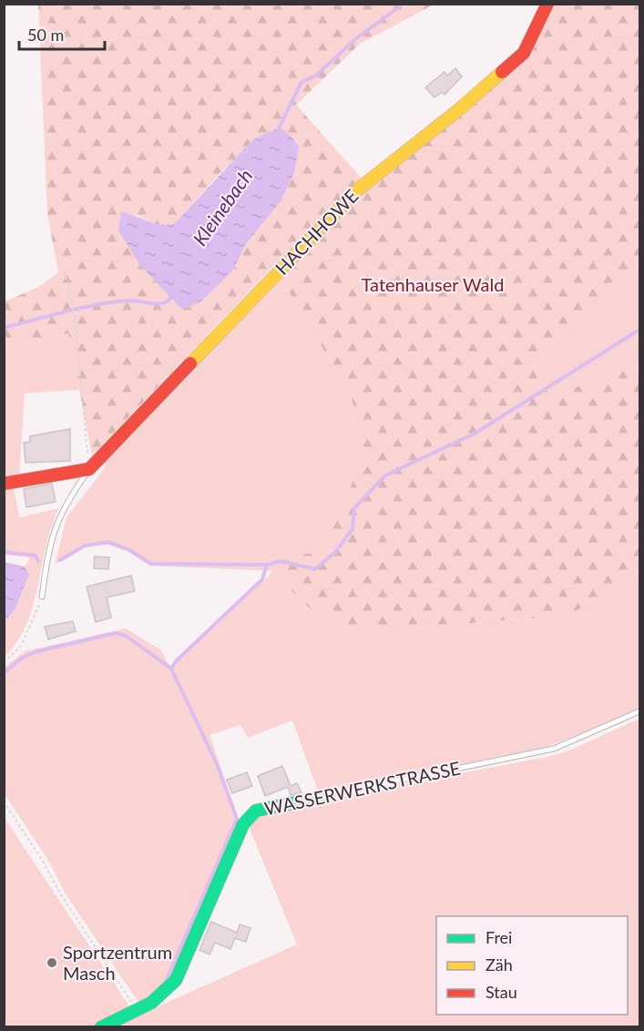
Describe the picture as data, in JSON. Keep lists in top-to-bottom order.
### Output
{
  "streets": {
    "street": ["HACHHOWE", "WASSERWERKSTRASSE"]
  },
  "water": ["Kleinebach"],
  "parks": ["Tatenhauser Wald"],
  "places": ["Sportzentrum Masch"],
  "legend": ["Frei", "Zäh", "Stau"],
  "scale_bar": "50 m"
}
